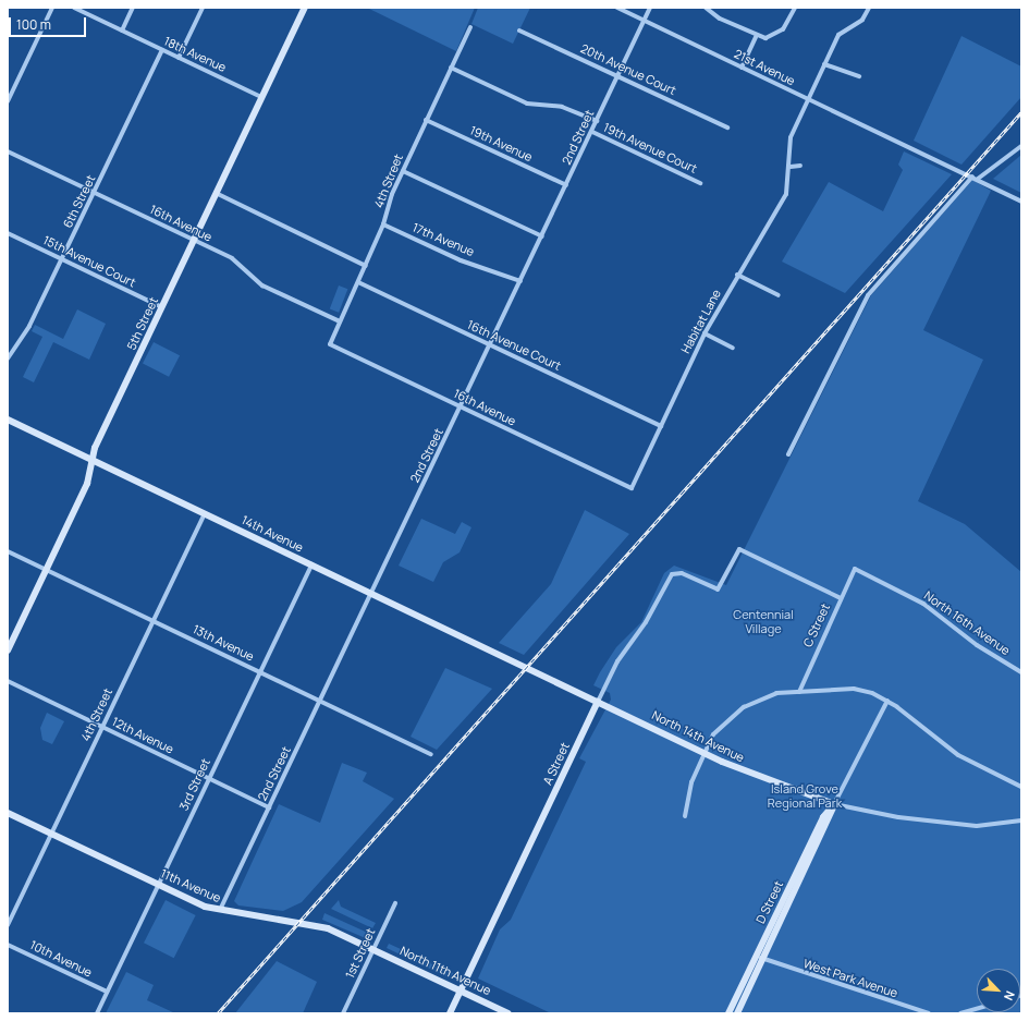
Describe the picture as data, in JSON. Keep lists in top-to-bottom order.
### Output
{
  "streets": {
    "street": [
      "18th Avenue",
      "21st Avenue",
      "20th Avenue Court",
      "2nd Street",
      "19th Avenue",
      "19th Avenue Court",
      "4th Street",
      "6th Street",
      "16th Avenue",
      "17th Avenue",
      "15th Avenue Court",
      "Habitat Lane",
      "5th Street",
      "16th Avenue Court",
      "14th Avenue",
      "North 16th Avenue",
      "C Street",
      "13th Avenue",
      "12th Avenue",
      "North 14th Avenue",
      "A Street",
      "3rd Street",
      "11th Avenue",
      "D Street",
      "1st Street",
      "10th Avenue",
      "North 11th Avenue",
      "West Park Avenue"
    ]
  },
  "crossings": [
    ["18th Avenue", "6th Street"],
    ["18th Avenue", "5th Street"],
    ["21st Avenue", "2nd Street"],
    ["21st Avenue", "Habitat Lane"],
    ["20th Avenue Court", "2nd Street"],
    ["2nd Street", "19th Avenue"],
    ["2nd Street", "19th Avenue Court"],
    ["2nd Street", "16th Avenue"],
    ["2nd Street", "17th Avenue"],
    ["2nd Street", "16th Avenue Court"],
    ["2nd Street", "14th Avenue"],
    ["2nd Street", "13th Avenue"],
    ["2nd Street", "12th Avenue"],
    ["2nd Street", "11th Avenue"],
    ["19th Avenue", "4th Street"],
    ["19th Avenue Court", "4th Street"],
    ["4th Street", "16th Avenue"],
    ["4th Street", "17th Avenue"],
    ["4th Street", "16th Avenue Court"],
    ["4th Street", "14th Avenue"],
    ["4th Street", "13th Avenue"],
    ["4th Street", "12th Avenue"],
    ["4th Street", "11th Avenue"],
    ["6th Street", "16th Avenue"],
    ["6th Street", "15th Avenue Court"],
    ["16th Avenue", "Habitat Lane"],
    ["16th Avenue", "5th Street"],
    ["15th Avenue Court", "5th Street"],
    ["Habitat Lane", "16th Avenue Court"],
    ["5th Street", "14th Avenue"],
    ["5th Street", "13th Avenue"],
    ["14th Avenue", "North 14th Avenue"],
    ["14th Avenue", "3rd Street"],
    ["North 16th Avenue", "C Street"],
    ["C Street", "A Street"],
    ["13th Avenue", "3rd Street"],
    ["12th Avenue", "3rd Street"],
    ["North 14th Avenue", "A Street"],
    ["North 14th Avenue", "D Street"],
    ["A Street", "North 11th Avenue"],
    ["3rd Street", "11th Avenue"],
    ["3rd Street", "10th Avenue"],
    ["11th Avenue", "1st Street"],
    ["11th Avenue", "North 11th Avenue"],
    ["D Street", "West Park Avenue"],
    ["1st Street", "North 11th Avenue"]
  ],
  "parks": ["Centennial Village", "Island Grove Regional Park"],
  "scale_bar": "100 m",
  "north": "bottom right"
}
